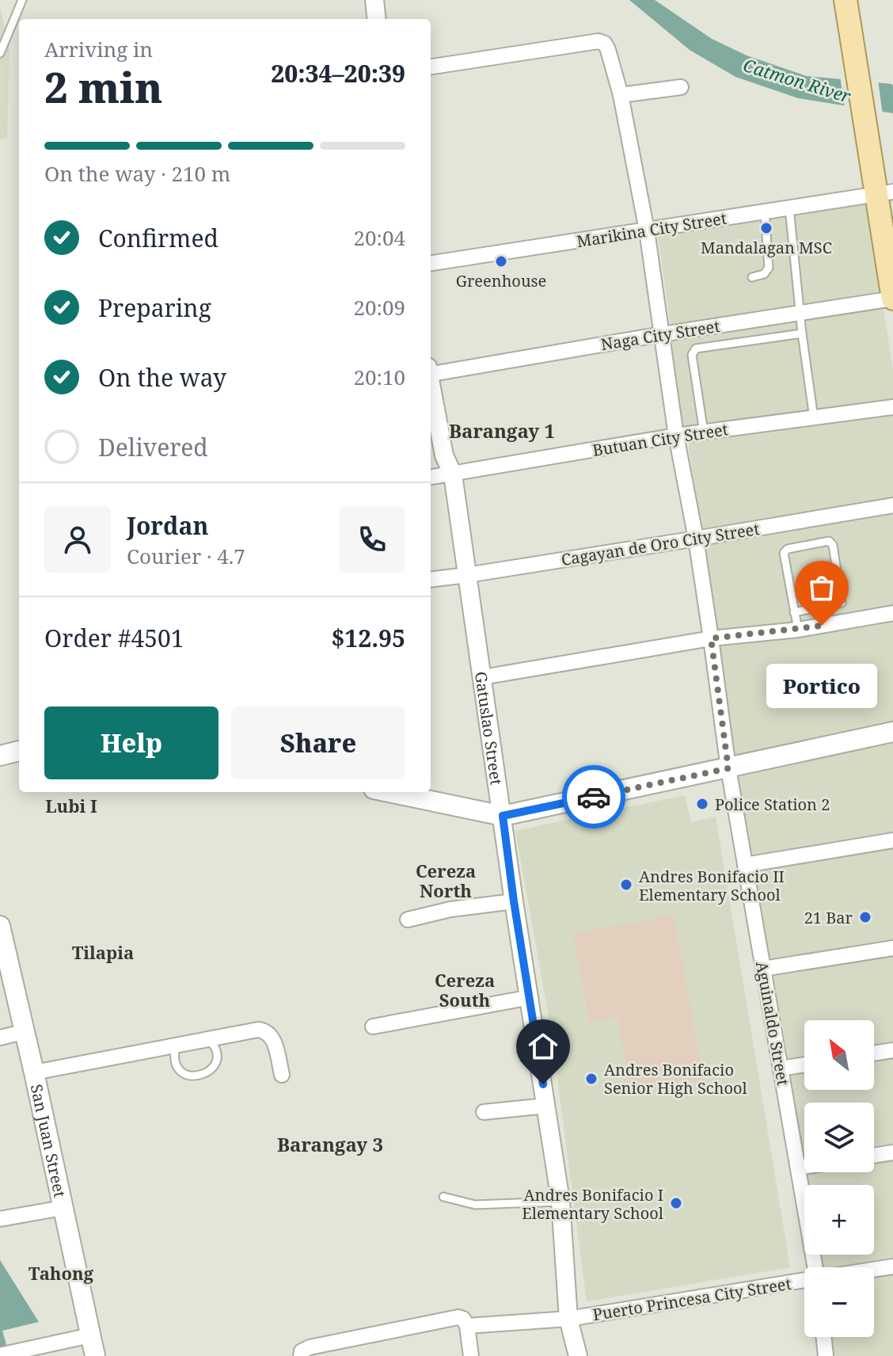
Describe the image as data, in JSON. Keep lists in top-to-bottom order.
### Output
{
  "streets": {
    "main road": ["San Juan Street"],
    "street": [
      "Marikina City Street",
      "Naga City Street",
      "Butuan City Street",
      "Cagayan de Oro City Street",
      "Gatuslao Street",
      "Aguinaldo Street",
      "Puerto Princesa City Street"
    ]
  },
  "crossings": [
    ["Marikina City Street", "Aguinaldo Street"],
    ["Naga City Street", "Aguinaldo Street"],
    ["Butuan City Street", "Gatuslao Street"],
    ["Butuan City Street", "Aguinaldo Street"],
    ["Cagayan de Oro City Street", "Gatuslao Street"],
    ["Cagayan de Oro City Street", "Aguinaldo Street"],
    ["Gatuslao Street", "Puerto Princesa City Street"]
  ],
  "districts": [
    "Barangay 1",
    "Lubi I",
    "Cereza North",
    "Tilapia",
    "Cereza South",
    "Barangay 3",
    "Tahong"
  ],
  "water": ["Catmon River"],
  "places": [
    "Mandalagan MSC",
    "Greenhouse",
    "Portico",
    "Police Station 2",
    "Andres Bonifacio II Elementary School",
    "21 Bar",
    "Andres Bonifacio Senior High School",
    "Andres Bonifacio I Elementary School"
  ],
  "north": "top left",
  "page": {
    "heading": ["2 min", "Arriving in", "20:34–20:39"],
    "panel": [
      "Jordan",
      "Courier · 4.7",
      "Order #4501",
      "$12.95"
    ],
    "bar": "On the way · 210 m",
    "list": [
      ["Confirmed", "20:04"],
      ["Preparing", "20:09"],
      ["On the way", "20:10"],
      "Delivered"
    ],
    "bubble": "Portico",
    "buttons": ["Help", "Share"],
    "map_buttons": ["+", "−"]
  }
}
